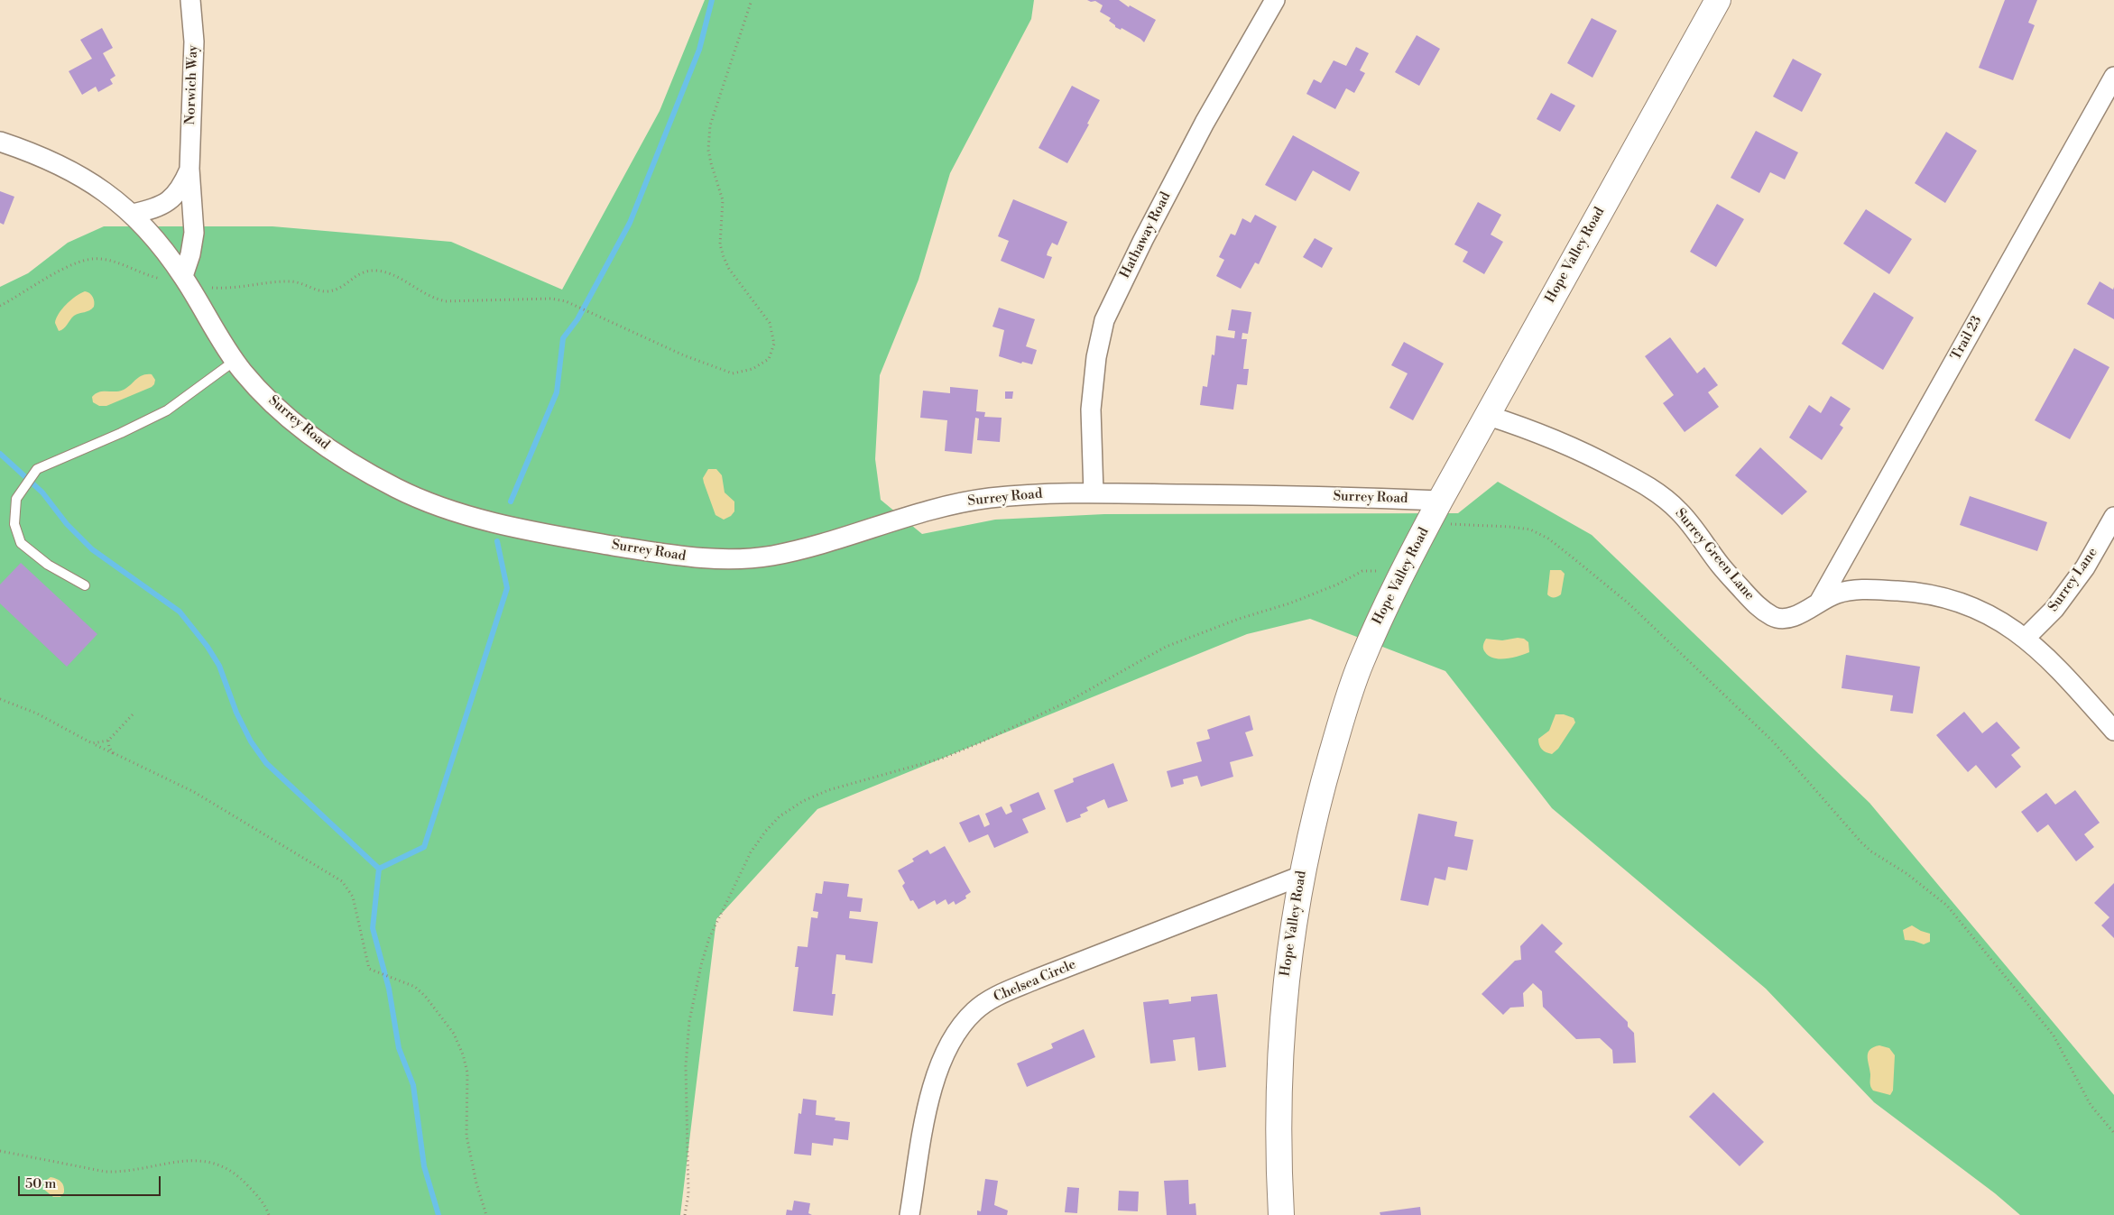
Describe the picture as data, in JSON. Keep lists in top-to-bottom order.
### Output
{
  "streets": {
    "main road": ["Hope Valley Road"],
    "street": [
      "Norwich Way",
      "Hathaway Road",
      "Trail 23",
      "Surrey Road",
      "Surrey Green Lane",
      "Surrey Lane",
      "Chelsea Circle"
    ]
  },
  "crossings": [
    ["Norwich Way", "Surrey Road"],
    ["Hathaway Road", "Surrey Road"],
    ["Hope Valley Road", "Surrey Road"],
    ["Hope Valley Road", "Surrey Green Lane"],
    ["Hope Valley Road", "Chelsea Circle"],
    ["Trail 23", "Surrey Green Lane"]
  ],
  "scale_bar": "50 m"
}
